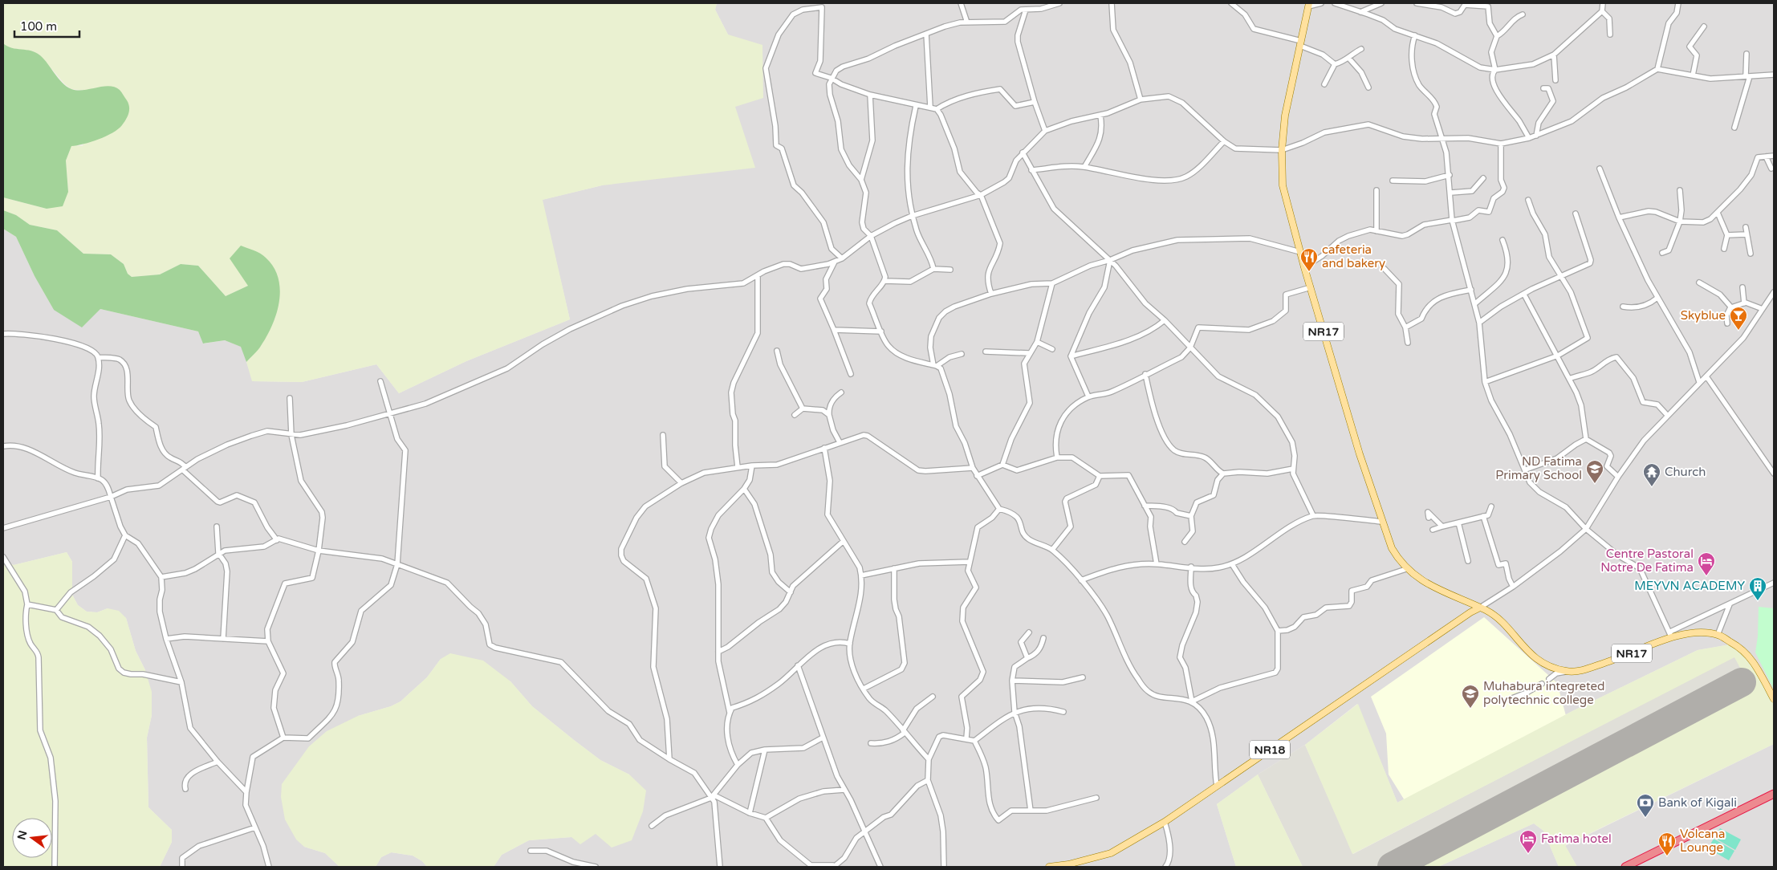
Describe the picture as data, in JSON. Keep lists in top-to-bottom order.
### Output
{
  "streets": {
    "main road": ["NR17", "NR18"]
  },
  "crossings": [
    ["NR17", "NR18"]
  ],
  "places": {
    "restaurant": ["cafeteria and bakery", "Volcana Lounge"],
    "bar": ["Skyblue"],
    "school or university": ["ND Fatima Primary School", "Muhabura integreted polytechnic college"],
    "temple": ["Church"],
    "hotel": ["Centre Pastoral Notre De Fatima", "Fatima hotel"],
    "building": ["MEYVN ACADEMY"],
    "bank": ["Bank of Kigali"]
  },
  "scale_bar": "100 m",
  "north": "left"
}
